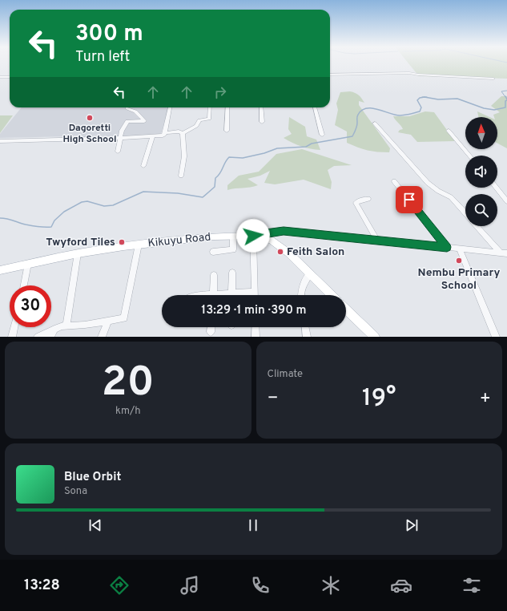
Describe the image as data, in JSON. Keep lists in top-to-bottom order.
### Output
{
  "streets": {
    "main road": ["Kikuyu Road"]
  },
  "places": [
    "Dagoretti High School",
    "Twyford Tiles",
    "Feith Salon",
    "Nembu Primary School"
  ],
  "north": "top",
  "page": {
    "turn": ["300 m", "Turn left"],
    "limit": "30",
    "trip": "13:29 · 1 min · 390 m",
    "tile": [
      ["20", "km/h"],
      "Climate"
    ],
    "heat": ["−", "19°", "+"],
    "song": ["Blue Orbit", "Sona"],
    "tabs": "13:28"
  }
}
